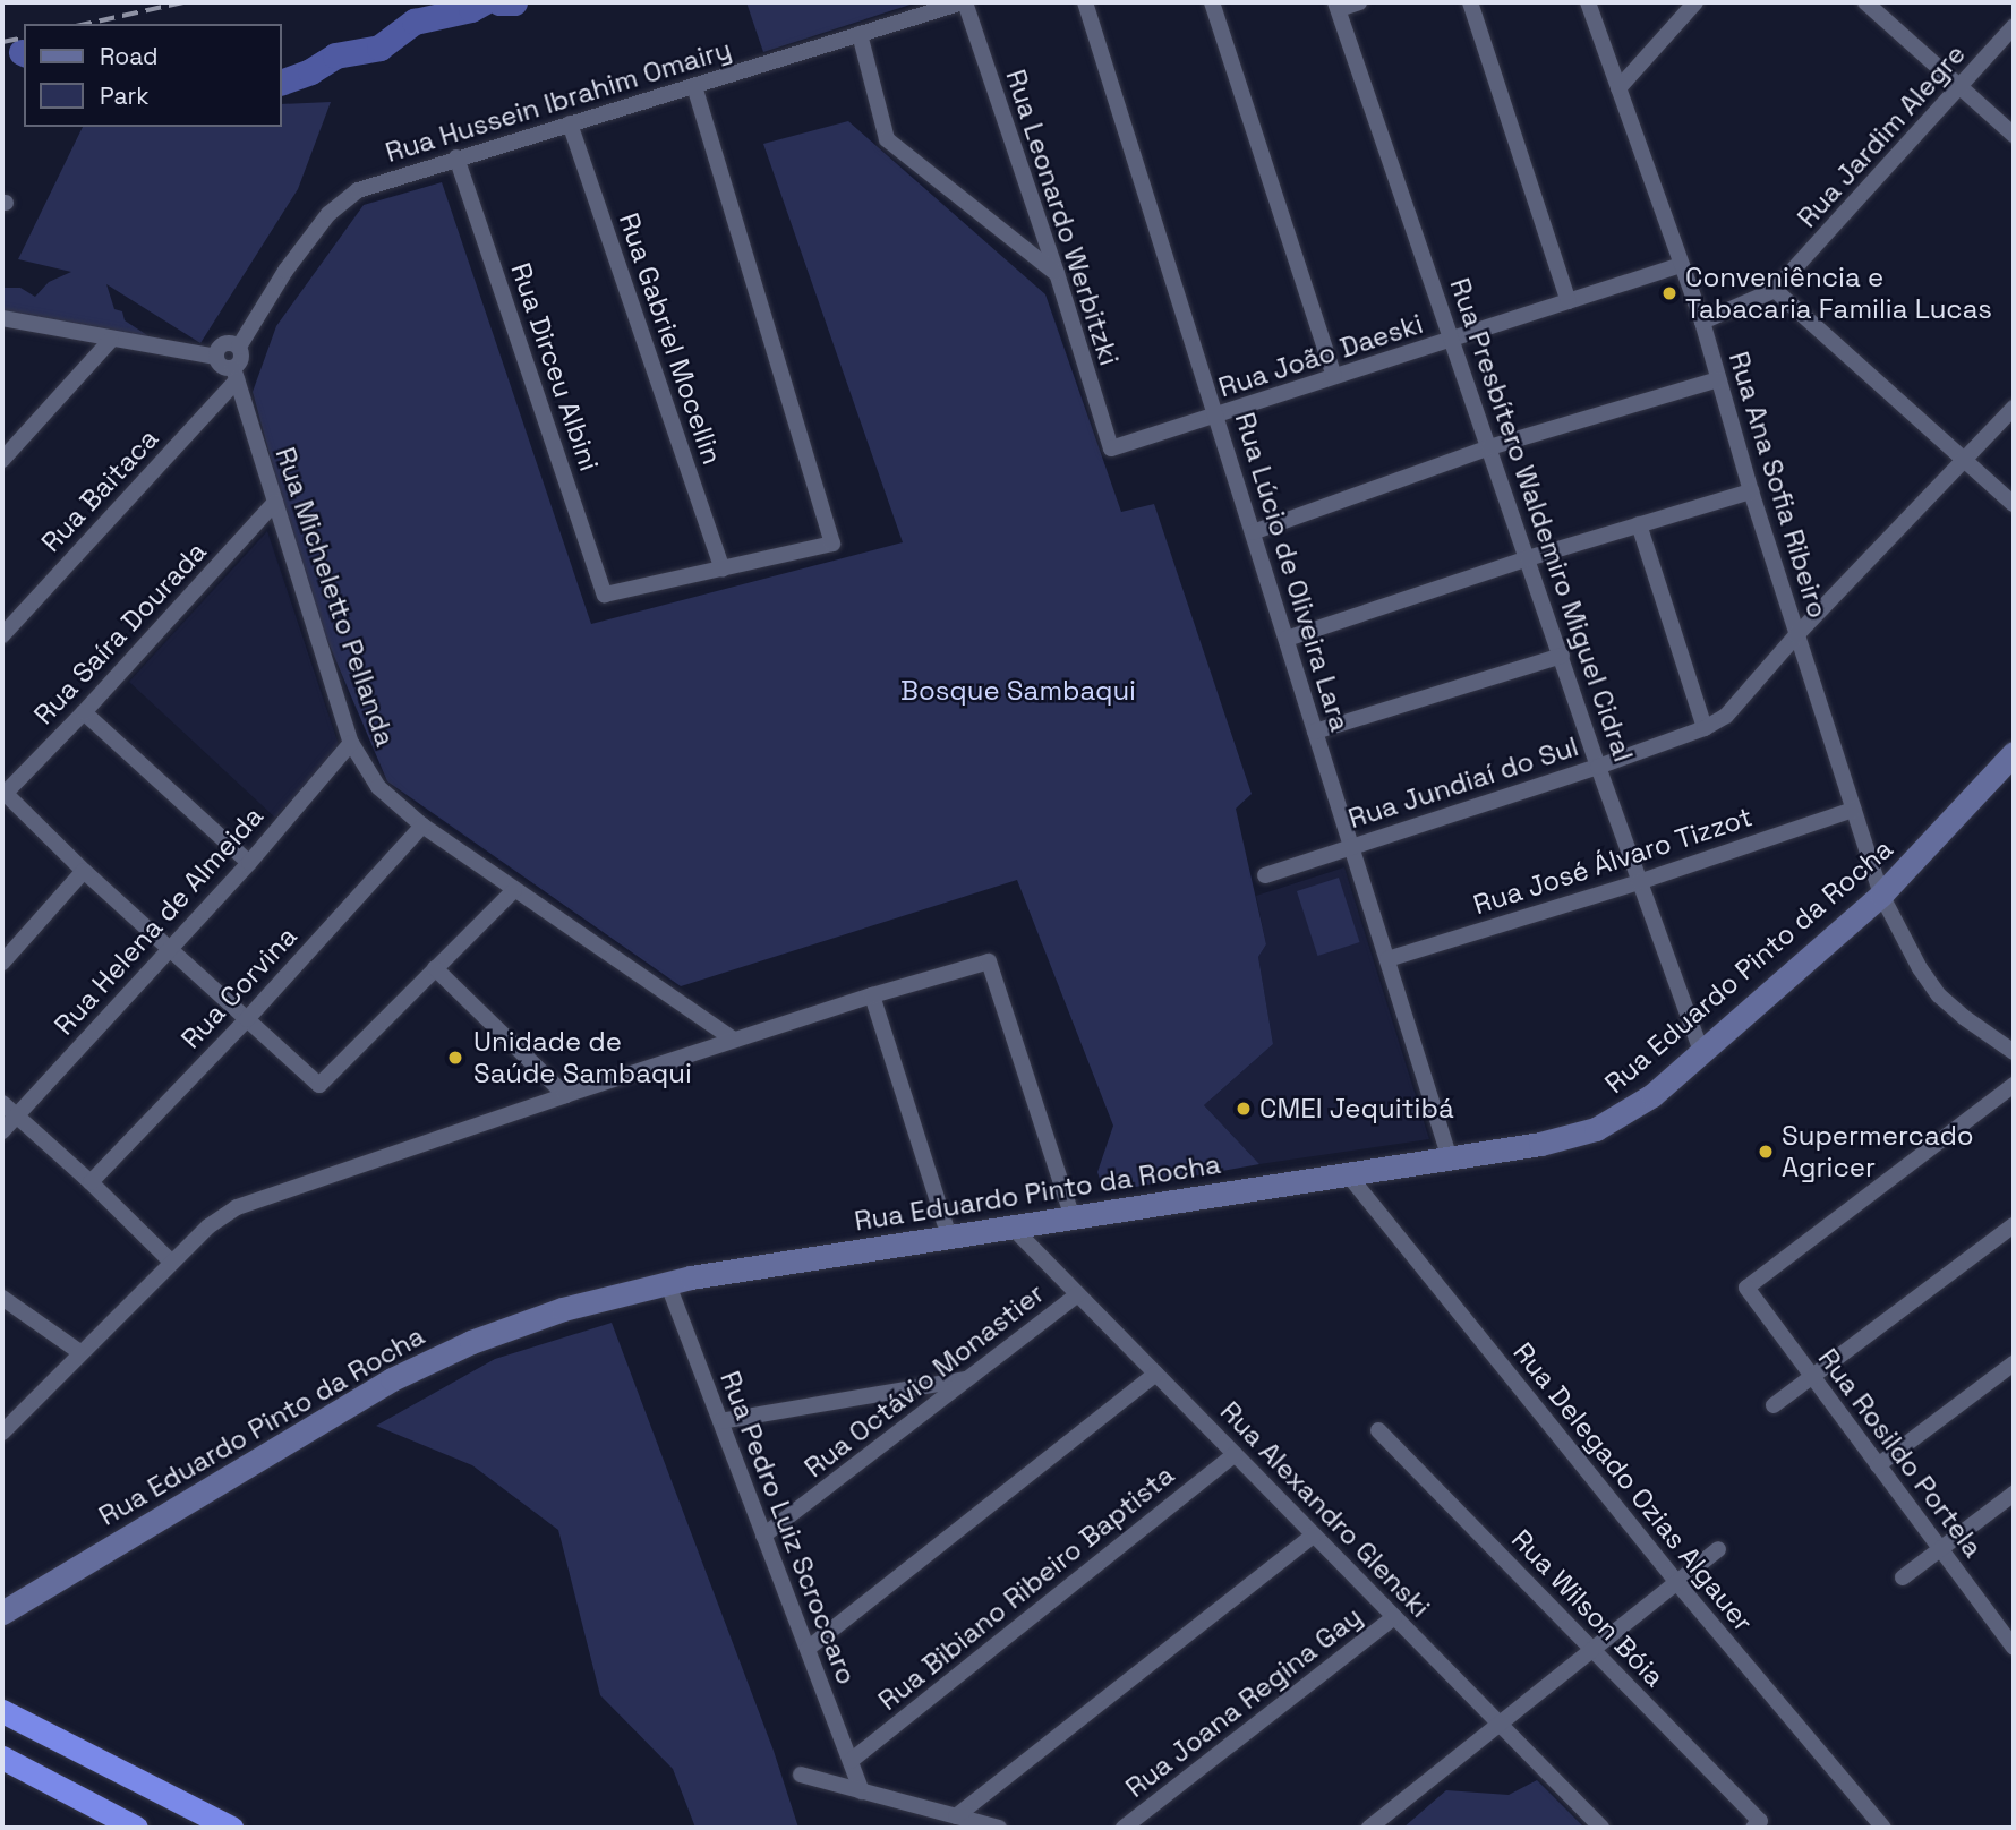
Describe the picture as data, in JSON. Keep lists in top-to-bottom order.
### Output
{
  "streets": {
    "main road": ["Rua Eduardo Pinto da Rocha"],
    "street": [
      "Rua Hussein Ibrahim Omairy",
      "Rua Jardim Alegre",
      "Rua Leonardo Werbitzki",
      "Rua Gabriel Mocellin",
      "Rua João Daeski",
      "Rua Dirceu Albini",
      "Rua Ana Sofia Ribeiro",
      "Rua Baitaca",
      "Rua Presbítero Waldemiro Miguel Cidral",
      "Rua Lúcio de Oliveira Lara",
      "Rua Micheletto Pellanda",
      "Rua Saíra Dourada",
      "Rua Jundiaí do Sul",
      "Rua José Álvaro Tizzot",
      "Rua Helena de Almeida",
      "Rua Corvina",
      "Rua Octávio Monastier",
      "Rua Rosildo Portela",
      "Rua Delegado Ozias Algauer",
      "Rua Alexandro Glenski",
      "Rua Pedro Luiz Scroccaro",
      "Rua Bibiano Ribeiro Baptista",
      "Rua Wilson Bóia",
      "Rua Joana Regina Gay"
    ]
  },
  "crossings": [
    ["Rua Hussein Ibrahim Omairy", "Rua Leonardo Werbitzki"],
    ["Rua Hussein Ibrahim Omairy", "Rua Gabriel Mocellin"],
    ["Rua Hussein Ibrahim Omairy", "Rua Dirceu Albini"],
    ["Rua Hussein Ibrahim Omairy", "Rua Baitaca"],
    ["Rua Hussein Ibrahim Omairy", "Rua Micheletto Pellanda"],
    ["Rua Jardim Alegre", "Rua Ana Sofia Ribeiro"],
    ["Rua Leonardo Werbitzki", "Rua João Daeski"],
    ["Rua Gabriel Mocellin", "Rua Dirceu Albini"],
    ["Rua João Daeski", "Rua Ana Sofia Ribeiro"],
    ["Rua João Daeski", "Rua Presbítero Waldemiro Miguel Cidral"],
    ["Rua João Daeski", "Rua Lúcio de Oliveira Lara"],
    ["Rua Ana Sofia Ribeiro", "Rua Jundiaí do Sul"],
    ["Rua Ana Sofia Ribeiro", "Rua José Álvaro Tizzot"],
    ["Rua Ana Sofia Ribeiro", "Rua Eduardo Pinto da Rocha"],
    ["Rua Baitaca", "Rua Micheletto Pellanda"],
    ["Rua Presbítero Waldemiro Miguel Cidral", "Rua Jundiaí do Sul"],
    ["Rua Presbítero Waldemiro Miguel Cidral", "Rua José Álvaro Tizzot"],
    ["Rua Presbítero Waldemiro Miguel Cidral", "Rua Eduardo Pinto da Rocha"],
    ["Rua Lúcio de Oliveira Lara", "Rua Jundiaí do Sul"],
    ["Rua Lúcio de Oliveira Lara", "Rua José Álvaro Tizzot"],
    ["Rua Lúcio de Oliveira Lara", "Rua Eduardo Pinto da Rocha"],
    ["Rua Micheletto Pellanda", "Rua Saíra Dourada"],
    ["Rua Micheletto Pellanda", "Rua Helena de Almeida"],
    ["Rua Micheletto Pellanda", "Rua Corvina"],
    ["Rua Eduardo Pinto da Rocha", "Rua Delegado Ozias Algauer"],
    ["Rua Eduardo Pinto da Rocha", "Rua Alexandro Glenski"],
    ["Rua Eduardo Pinto da Rocha", "Rua Pedro Luiz Scroccaro"],
    ["Rua Octávio Monastier", "Rua Alexandro Glenski"],
    ["Rua Octávio Monastier", "Rua Pedro Luiz Scroccaro"],
    ["Rua Alexandro Glenski", "Rua Bibiano Ribeiro Baptista"],
    ["Rua Alexandro Glenski", "Rua Joana Regina Gay"],
    ["Rua Pedro Luiz Scroccaro", "Rua Bibiano Ribeiro Baptista"]
  ],
  "parks": ["Bosque Sambaqui"],
  "places": [
    "Conveniência e Tabacaria Familia Lucas",
    "Unidade de Saúde Sambaqui",
    "CMEI Jequitibá",
    "Supermercado Agricer"
  ],
  "legend": ["Road", "Park"]
}
